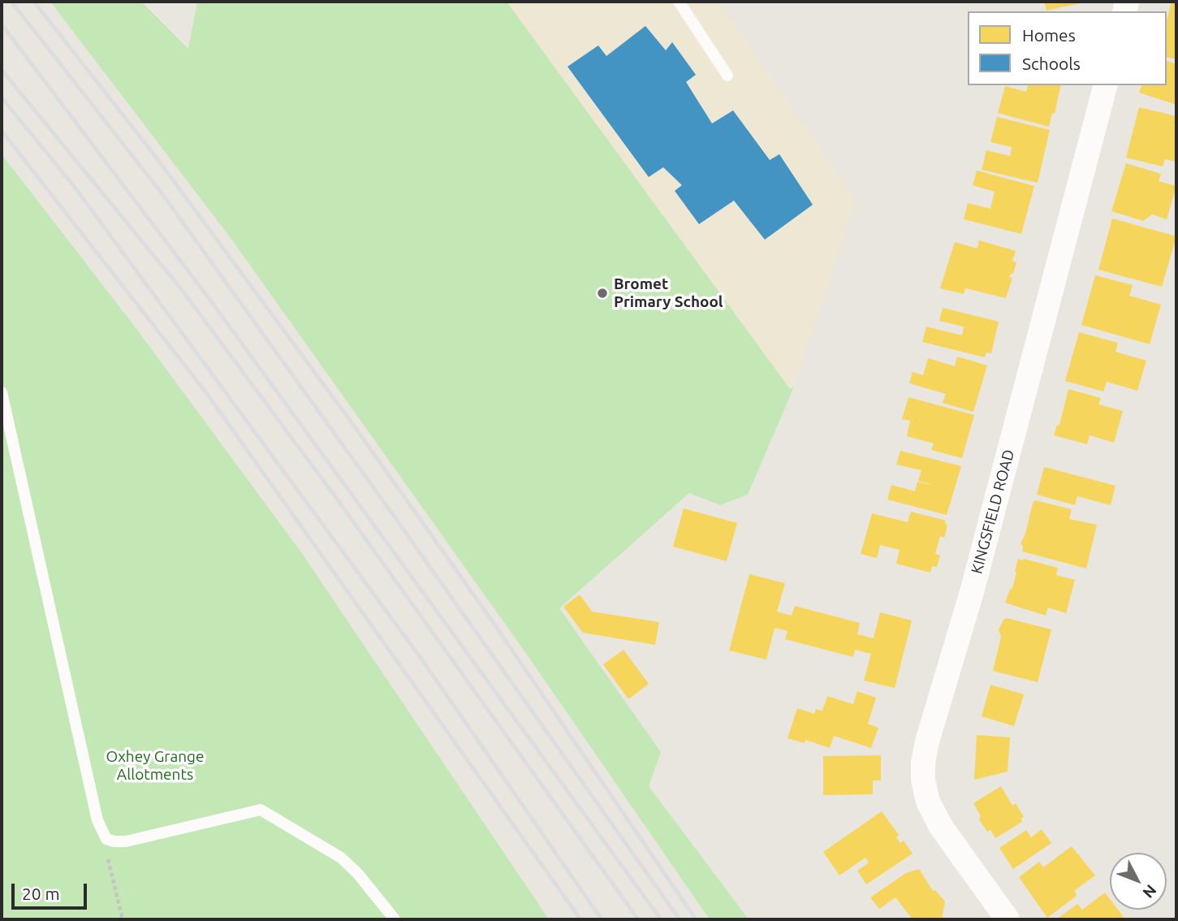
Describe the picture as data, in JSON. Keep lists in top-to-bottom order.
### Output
{
  "streets": {
    "street": ["KINGSFIELD ROAD"]
  },
  "parks": ["Oxhey Grange Allotments"],
  "places": ["Bromet Primary School"],
  "legend": ["Homes", "Schools"],
  "scale_bar": "20 m",
  "north": "bottom right"
}
